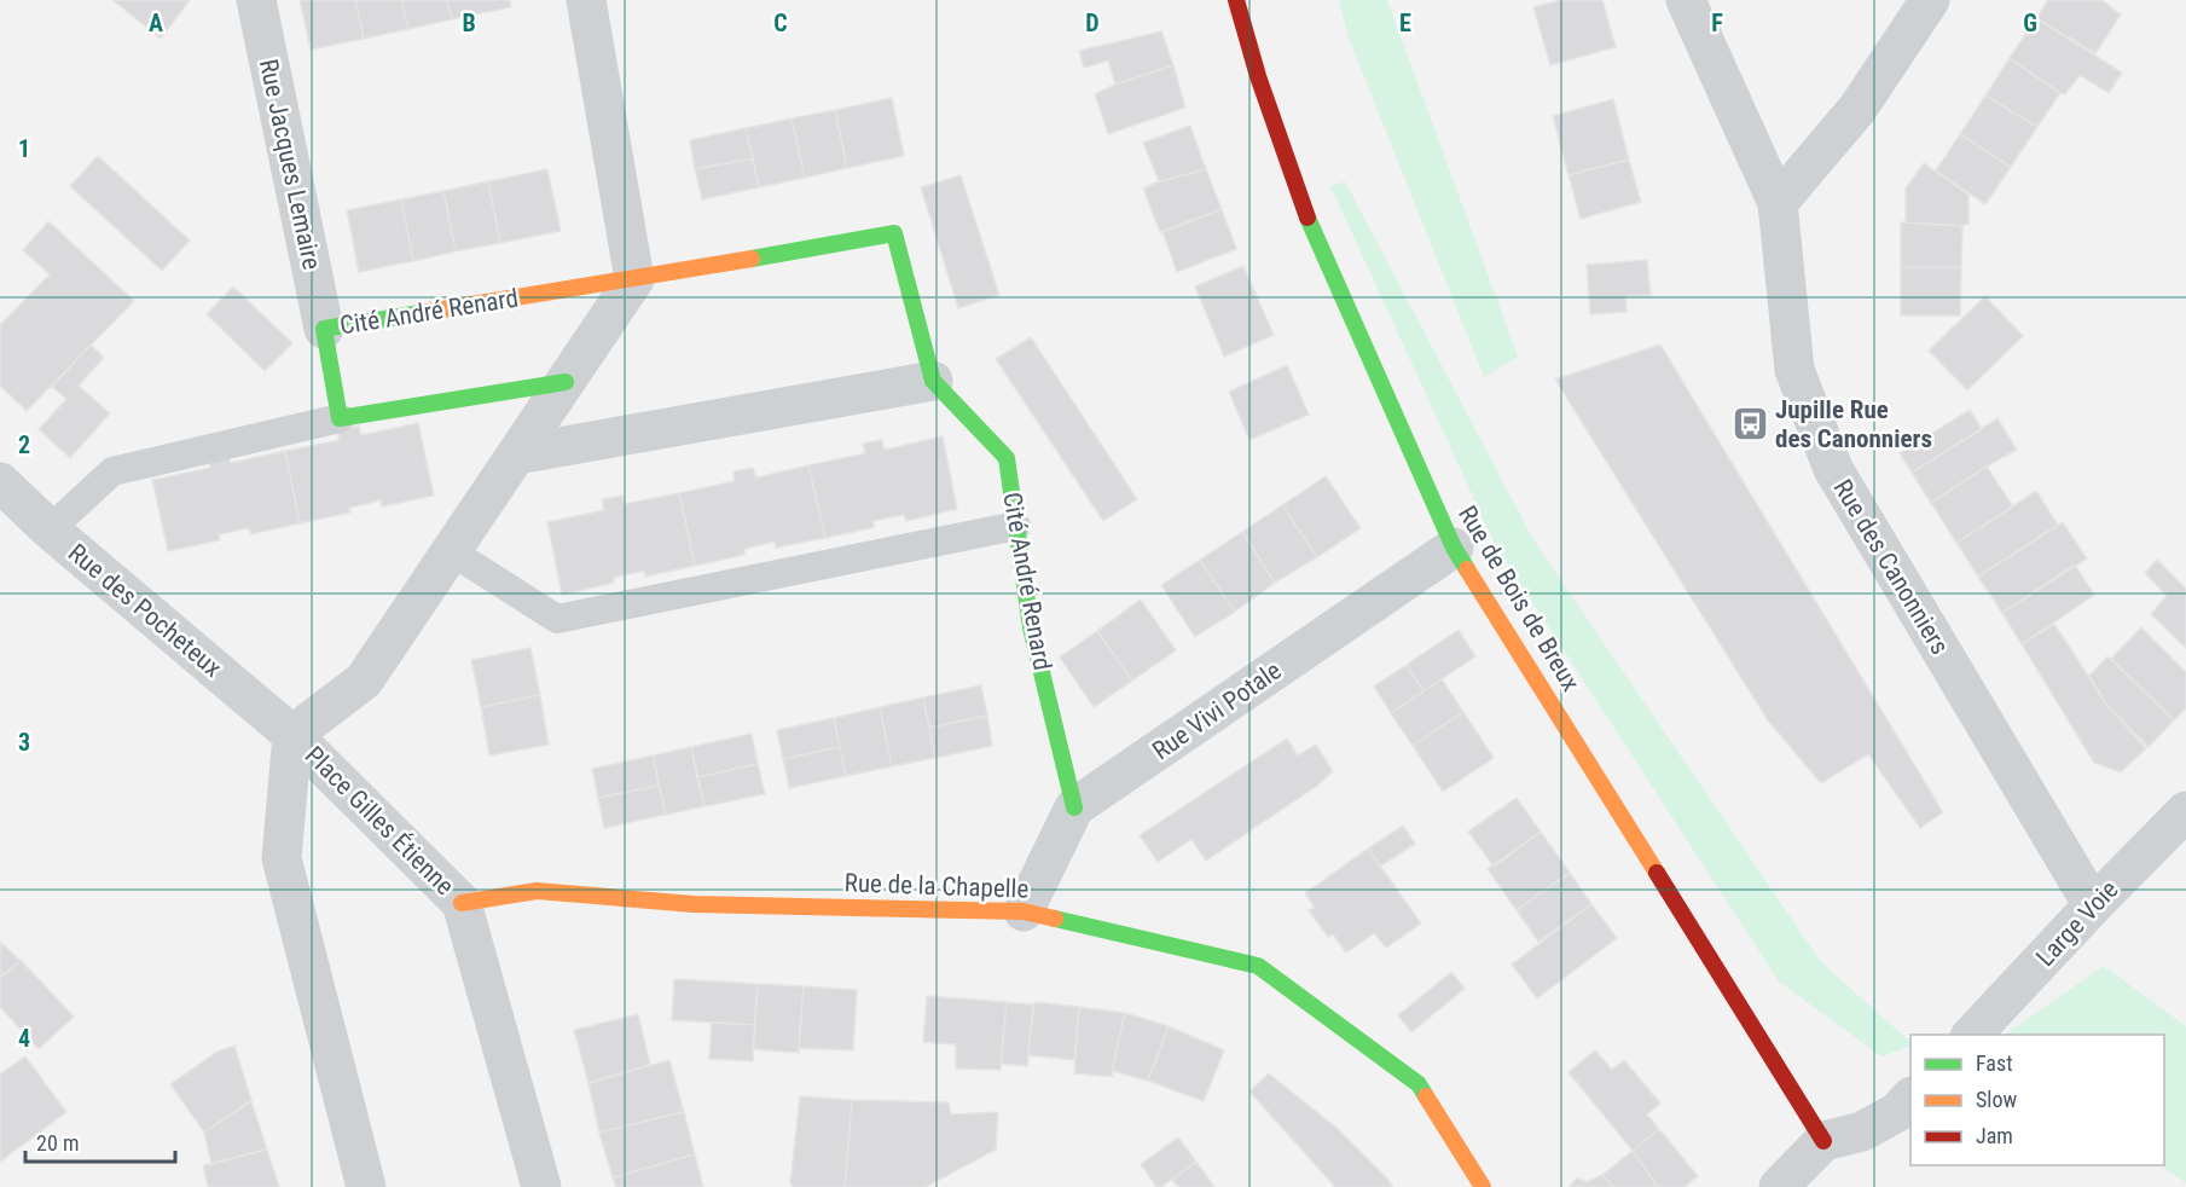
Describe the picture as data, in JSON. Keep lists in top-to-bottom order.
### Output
{
  "streets": {
    "street": [
      "Rue Jacques Lemaire",
      "Cité André Renard",
      "Rue des Canonniers",
      "Rue de Bois de Breux",
      "Rue des Pocheteux",
      "Rue Vivi Potale",
      "Place Gilles Étienne",
      "Rue de la Chapelle",
      "Large Voie"
    ]
  },
  "crossings": [
    ["Rue Jacques Lemaire", "Cité André Renard"],
    ["Cité André Renard", "Rue Vivi Potale"],
    ["Rue des Canonniers", "Large Voie"],
    ["Rue de Bois de Breux", "Rue Vivi Potale"],
    ["Rue des Pocheteux", "Place Gilles Étienne"],
    ["Rue Vivi Potale", "Rue de la Chapelle"],
    ["Place Gilles Étienne", "Rue de la Chapelle"]
  ],
  "places": {
    "bus stop": ["Jupille Rue des Canonniers"]
  },
  "legend": ["Fast", "Slow", "Jam"],
  "scale_bar": "20 m",
  "grid": {
    "columns": [
      "A",
      "B",
      "C",
      "D",
      "E",
      "F",
      "G"
    ],
    "rows": [
      "1",
      "2",
      "3",
      "4"
    ]
  }
}
